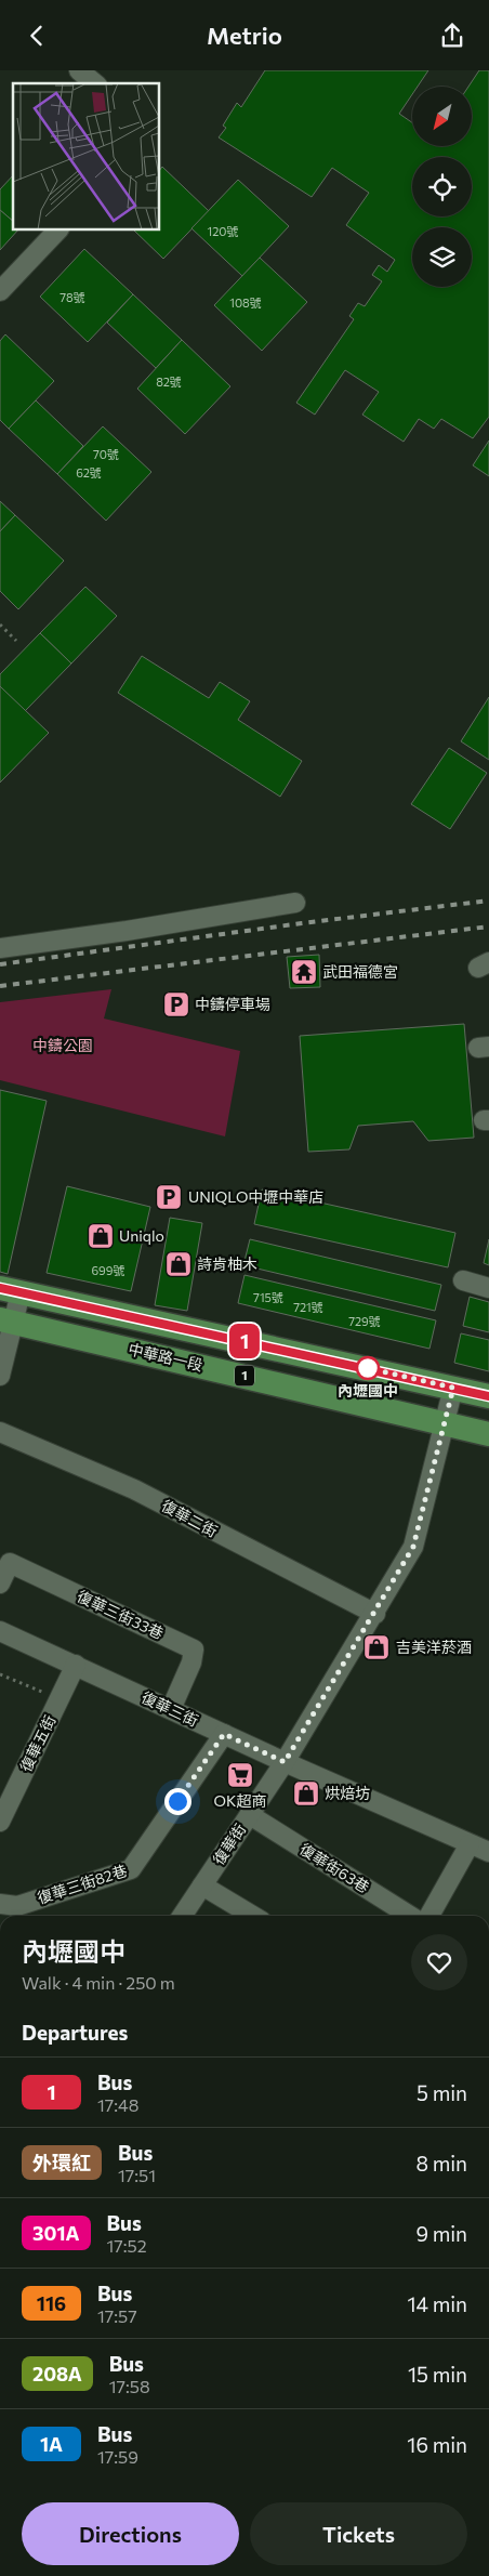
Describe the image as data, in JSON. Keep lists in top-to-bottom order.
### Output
{
  "streets": {
    "main road": ["中華路一段", "1"],
    "street": [
      "復華二街",
      "復華三街33巷",
      "復華三街",
      "復華五街",
      "復華街",
      "復華街63巷",
      "復華三街82巷"
    ]
  },
  "crossings": [
    ["中華路一段", "復華街"],
    ["1", "復華街"],
    ["復華二街", "復華街"],
    ["復華三街33巷", "復華三街"],
    ["復華三街", "復華五街"],
    ["復華三街", "復華街"],
    ["復華三街", "復華三街82巷"],
    ["復華街", "復華街63巷"]
  ],
  "parks": ["中鑄公園"],
  "places": {
    "temple": ["武田福德宮"],
    "parking": ["中鑄停車場", "UNIQLO中壢中華店"],
    "shop": [
      "Uniqlo",
      "詩肯柚木",
      "吉美洋菸酒",
      "烘焙坊"
    ],
    "other": ["內壢國中"],
    "supermarket": ["OK超商"]
  },
  "lines": ["bus line 1"],
  "house_numbers": [
    "120號",
    "78號",
    "108號",
    "82號",
    "70號",
    "62號",
    "699號",
    "715號",
    "721號",
    "729號"
  ],
  "north": "bottom left",
  "page": {
    "header": "Metrio",
    "on_map": "1",
    "heading": [
      ["內壢國中", "Walk · 4 min · 250 m"],
      "Departures"
    ],
    "list": [
      {
        "mark": "1",
        "name": "Bus",
        "note": "17:48",
        "value": "5 min"
      },
      {
        "mark": "外環紅",
        "name": "Bus",
        "note": "17:51",
        "value": "8 min"
      },
      {
        "mark": "301A",
        "name": "Bus",
        "note": "17:52",
        "value": "9 min"
      },
      {
        "mark": "116",
        "name": "Bus",
        "note": "17:57",
        "value": "14 min"
      },
      {
        "mark": "208A",
        "name": "Bus",
        "note": "17:58",
        "value": "15 min"
      },
      {
        "mark": "1A",
        "name": "Bus",
        "note": "17:59",
        "value": "16 min"
      }
    ],
    "buttons": ["Directions", "Tickets"]
  }
}
